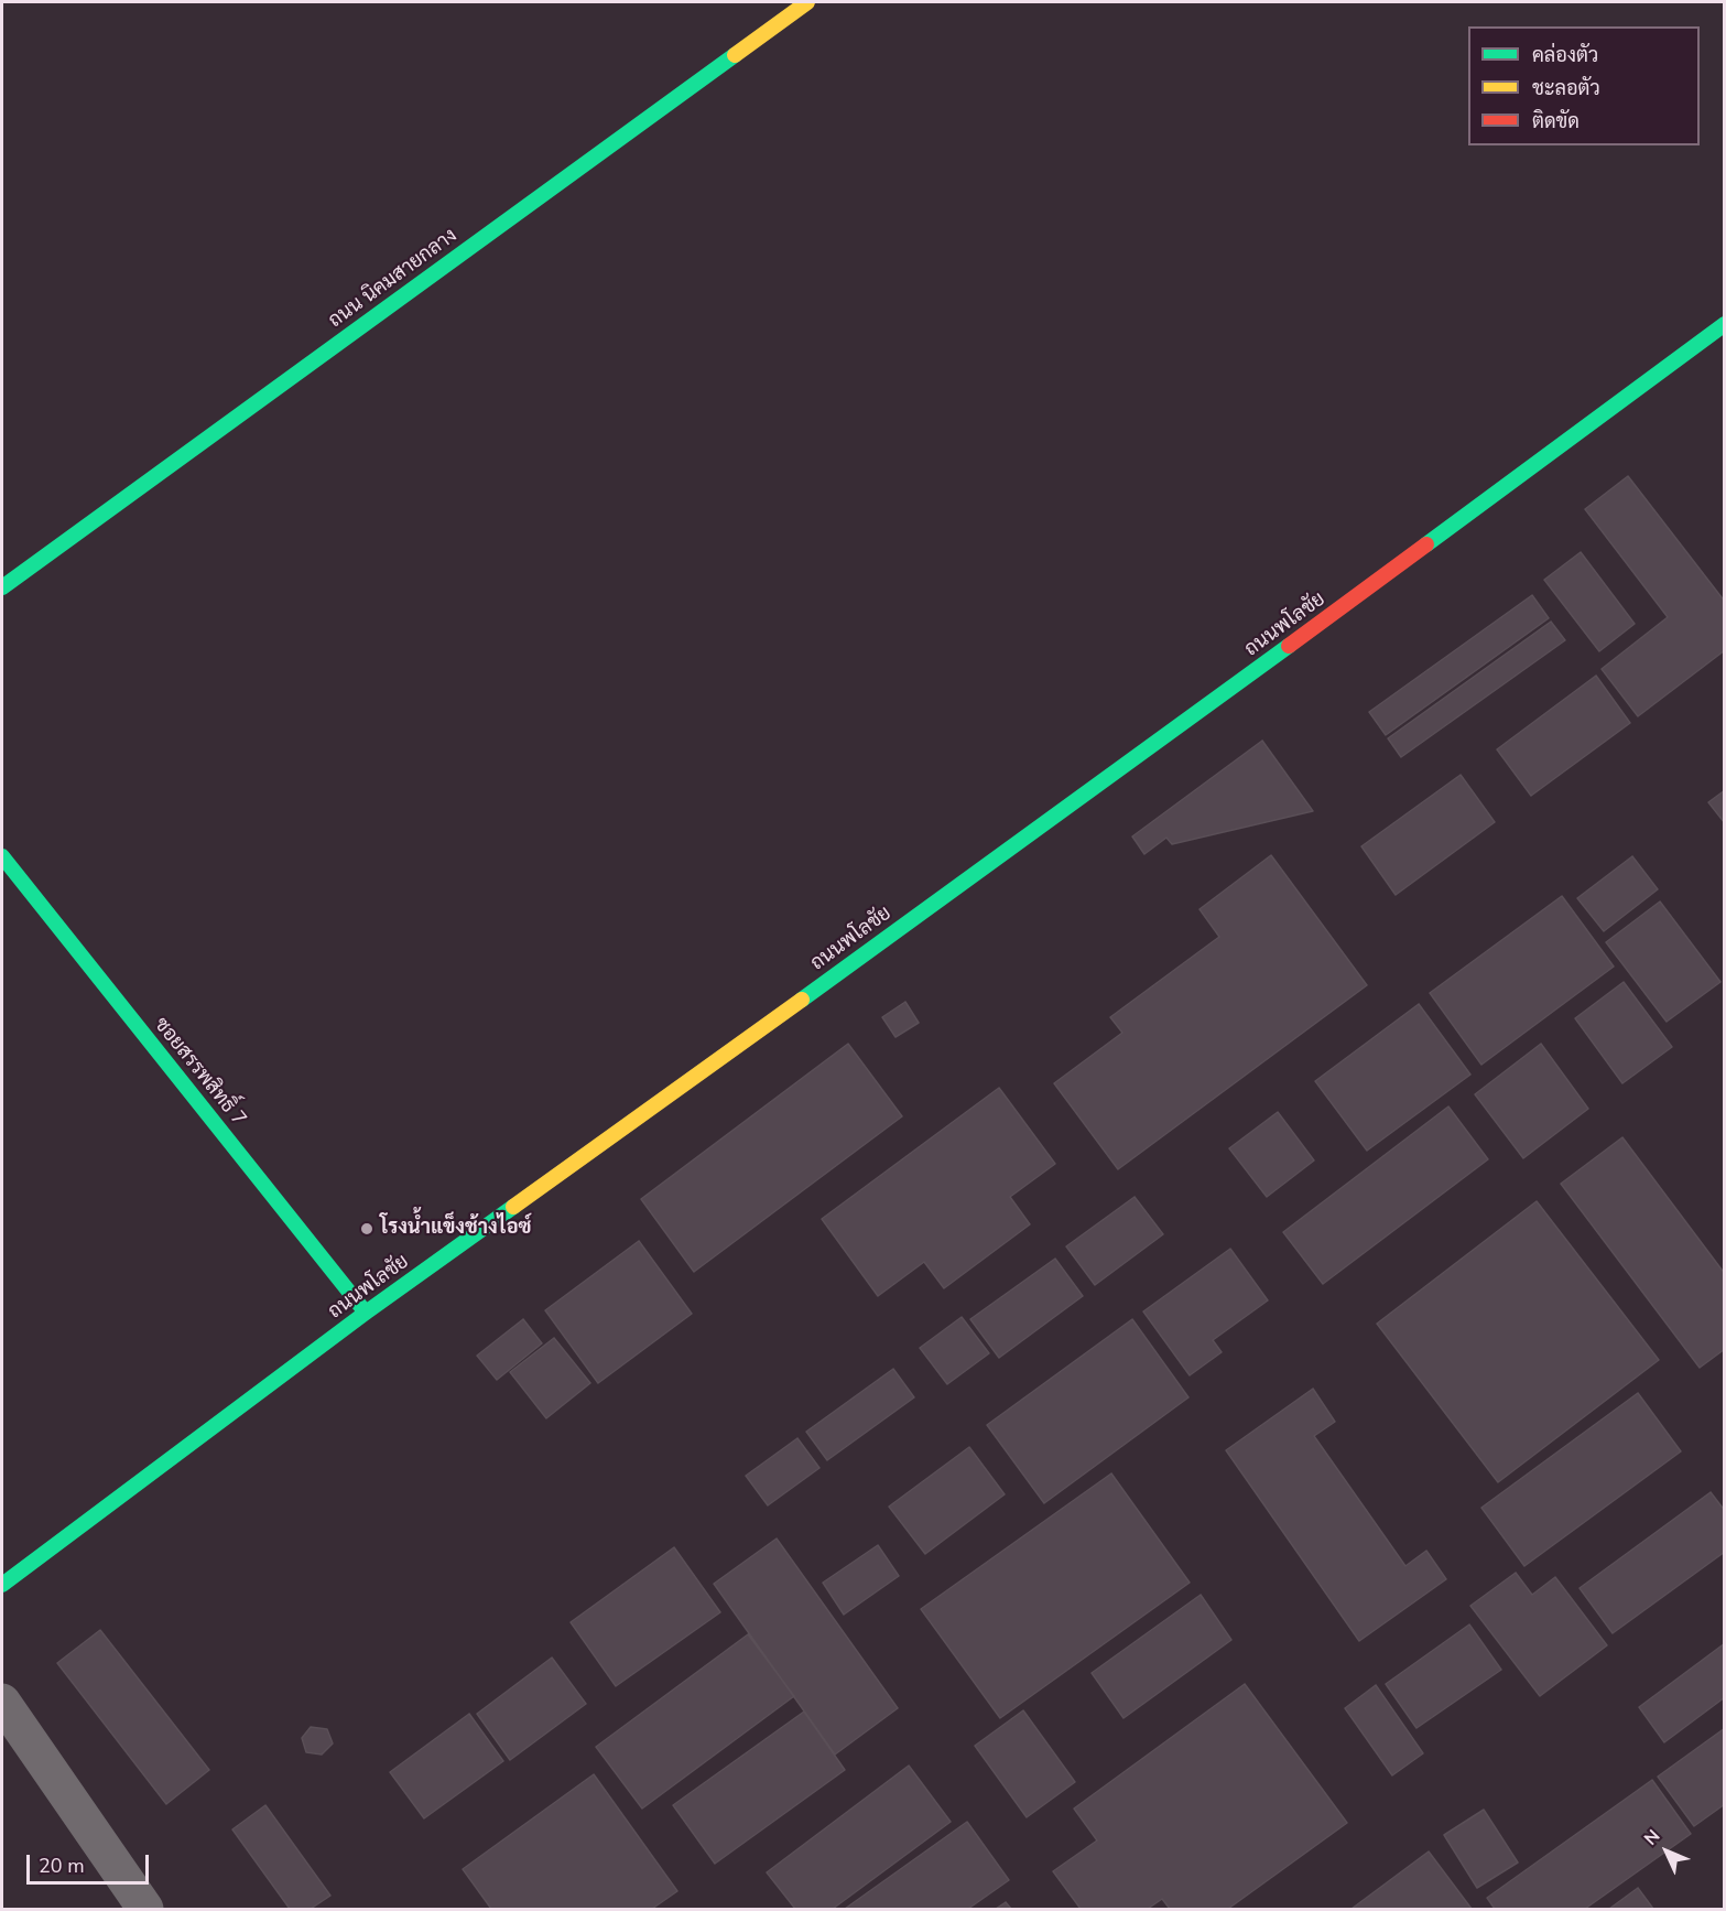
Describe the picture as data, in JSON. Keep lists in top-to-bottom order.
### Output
{
  "streets": {
    "street": ["ถนน นิคมสายกลาง", "ถนนพโลชัย", "ซอยสรรพสิทธิ์ 7"]
  },
  "crossings": [
    ["ถนนพโลชัย", "ซอยสรรพสิทธิ์ 7"]
  ],
  "places": ["โรงน้ำแข็งช้างไอซ์"],
  "legend": ["คล่องตัว", "ชะลอตัว", "ติดขัด"],
  "scale_bar": "20 m",
  "north": "top left"
}
